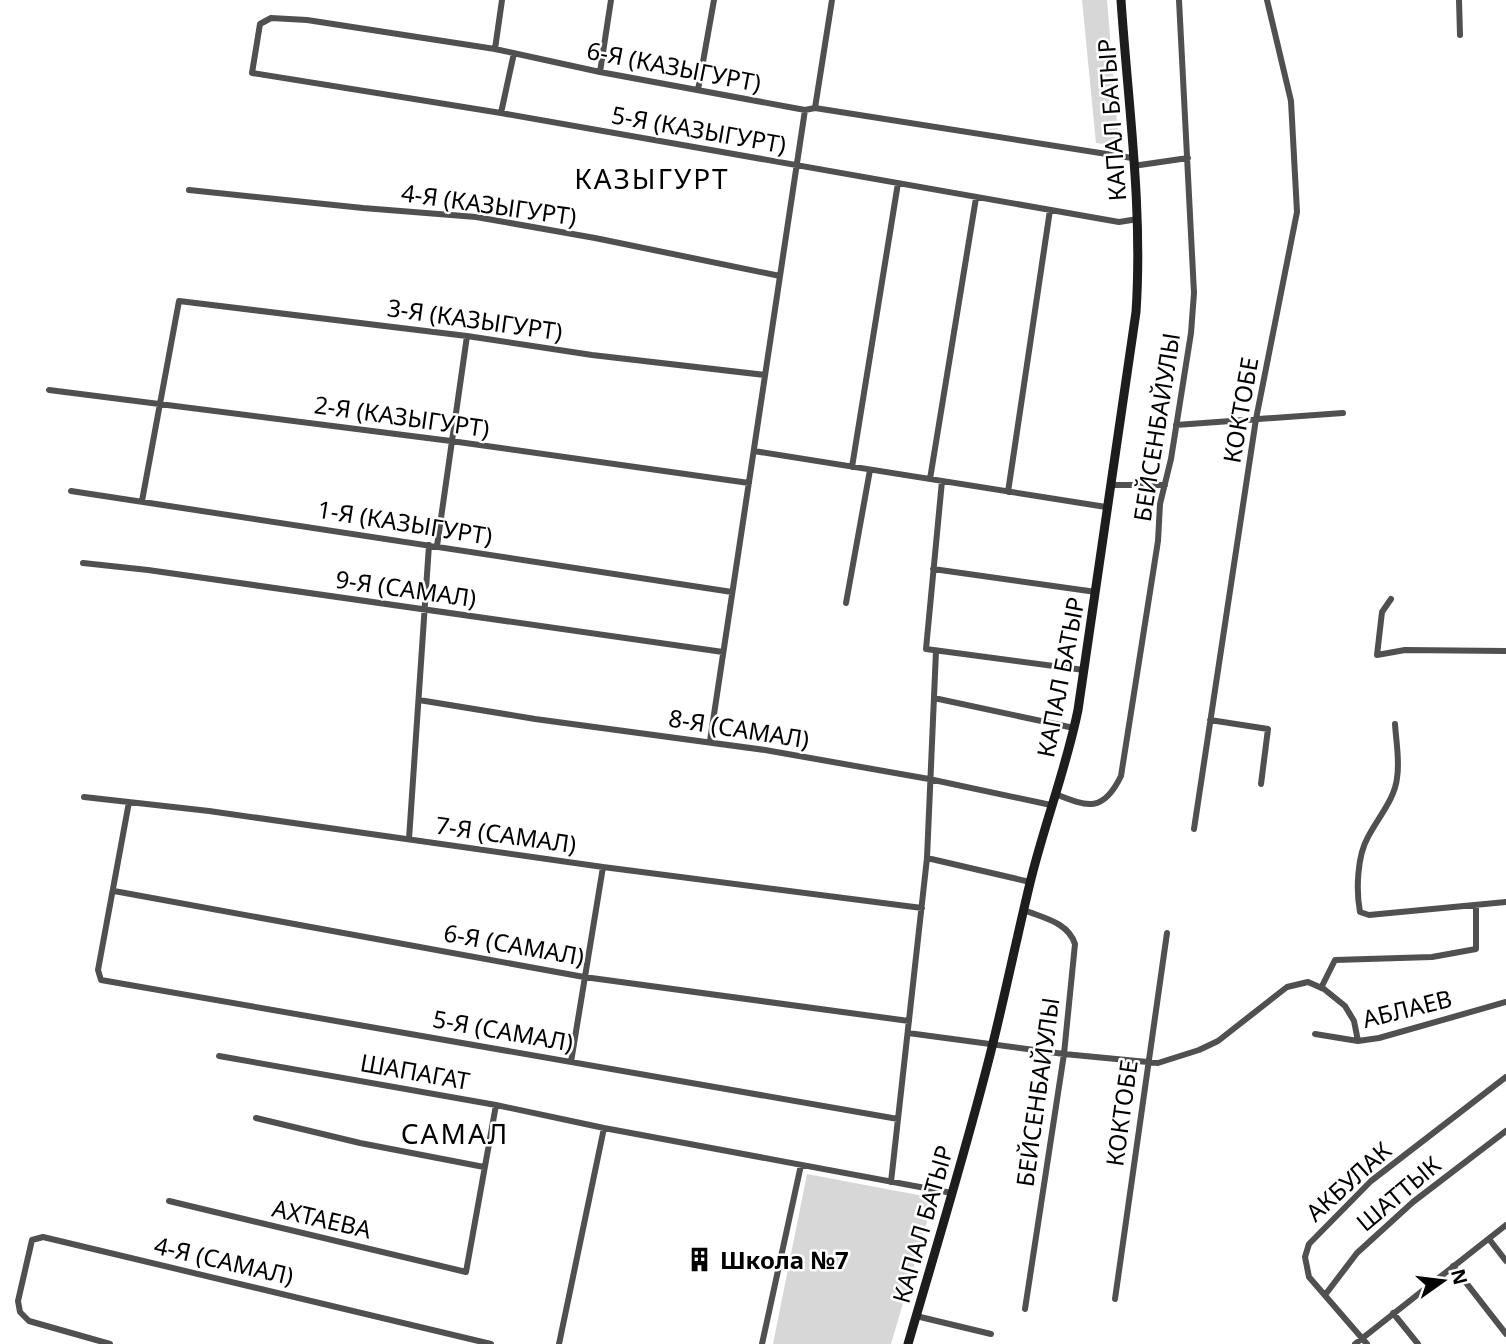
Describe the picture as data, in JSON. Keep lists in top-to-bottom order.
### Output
{
  "streets": {
    "main road": ["КАПАЛ БАТЫР"],
    "street": [
      "6-Я (КАЗЫГУРТ)",
      "5-Я (КАЗЫГУРТ)",
      "4-Я (КАЗЫГУРТ)",
      "3-Я (КАЗЫГУРТ)",
      "КОКТОБЕ",
      "2-Я (КАЗЫГУРТ)",
      "БЕЙСЕНБАЙУЛЫ",
      "1-Я (КАЗЫГУРТ)",
      "9-Я (САМАЛ)",
      "8-Я (САМАЛ)",
      "7-Я (САМАЛ)",
      "6-Я (САМАЛ)",
      "АБЛАЕВ",
      "5-Я (САМАЛ)",
      "ШАПАГАТ",
      "АКБУЛАК",
      "ШАТТЫК",
      "АХТАЕВА",
      "4-Я (САМАЛ)"
    ]
  },
  "crossings": [
    ["6-Я (КАЗЫГУРТ)", "КАПАЛ БАТЫР"],
    ["6-Я (КАЗЫГУРТ)", "5-Я (КАЗЫГУРТ)"],
    ["6-Я (КАЗЫГУРТ)", "БЕЙСЕНБАЙУЛЫ"],
    ["КАПАЛ БАТЫР", "5-Я (КАЗЫГУРТ)"],
    ["КАПАЛ БАТЫР", "БЕЙСЕНБАЙУЛЫ"],
    ["КАПАЛ БАТЫР", "8-Я (САМАЛ)"],
    ["КАПАЛ БАТЫР", "ШАПАГАТ"],
    ["3-Я (КАЗЫГУРТ)", "2-Я (КАЗЫГУРТ)"],
    ["6-Я (САМАЛ)", "5-Я (САМАЛ)"],
    ["АКБУЛАК", "ШАТТЫК"]
  ],
  "districts": ["КАЗЫГУРТ", "САМАЛ"],
  "places": {
    "building": ["Школа №7"]
  },
  "north": "right"
}
